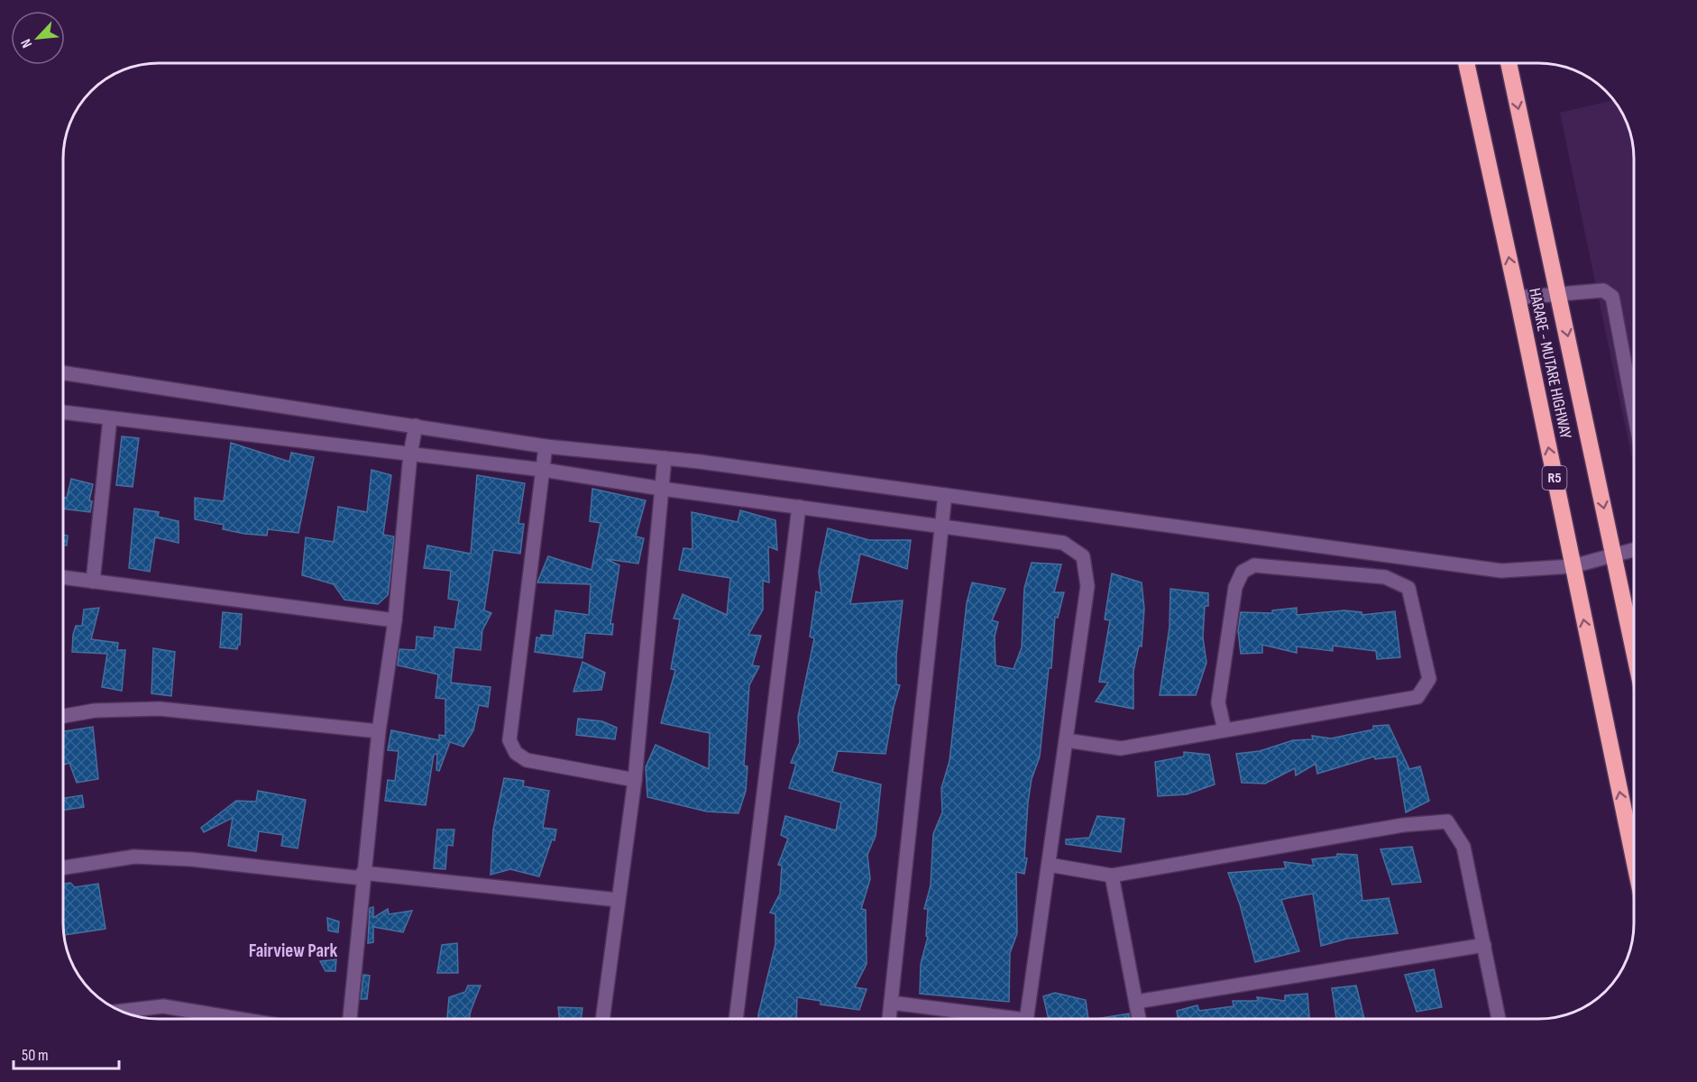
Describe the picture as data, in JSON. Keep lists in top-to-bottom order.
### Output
{
  "streets": {
    "highway": ["HARARE - MUTARE HIGHWAY", "R5"]
  },
  "districts": ["Fairview Park"],
  "scale_bar": "50 m",
  "north": "bottom left"
}
